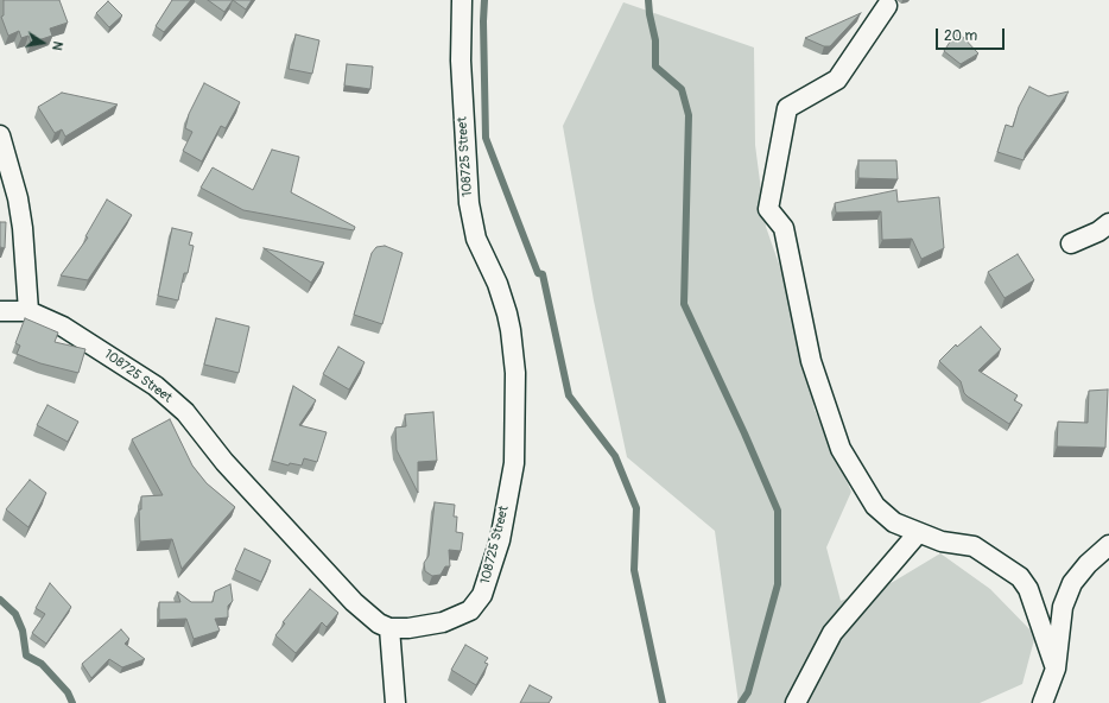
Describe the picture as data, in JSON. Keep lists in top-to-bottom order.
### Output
{
  "streets": {
    "street": ["108725 Street"]
  },
  "scale_bar": "20 m",
  "north": "right"
}
